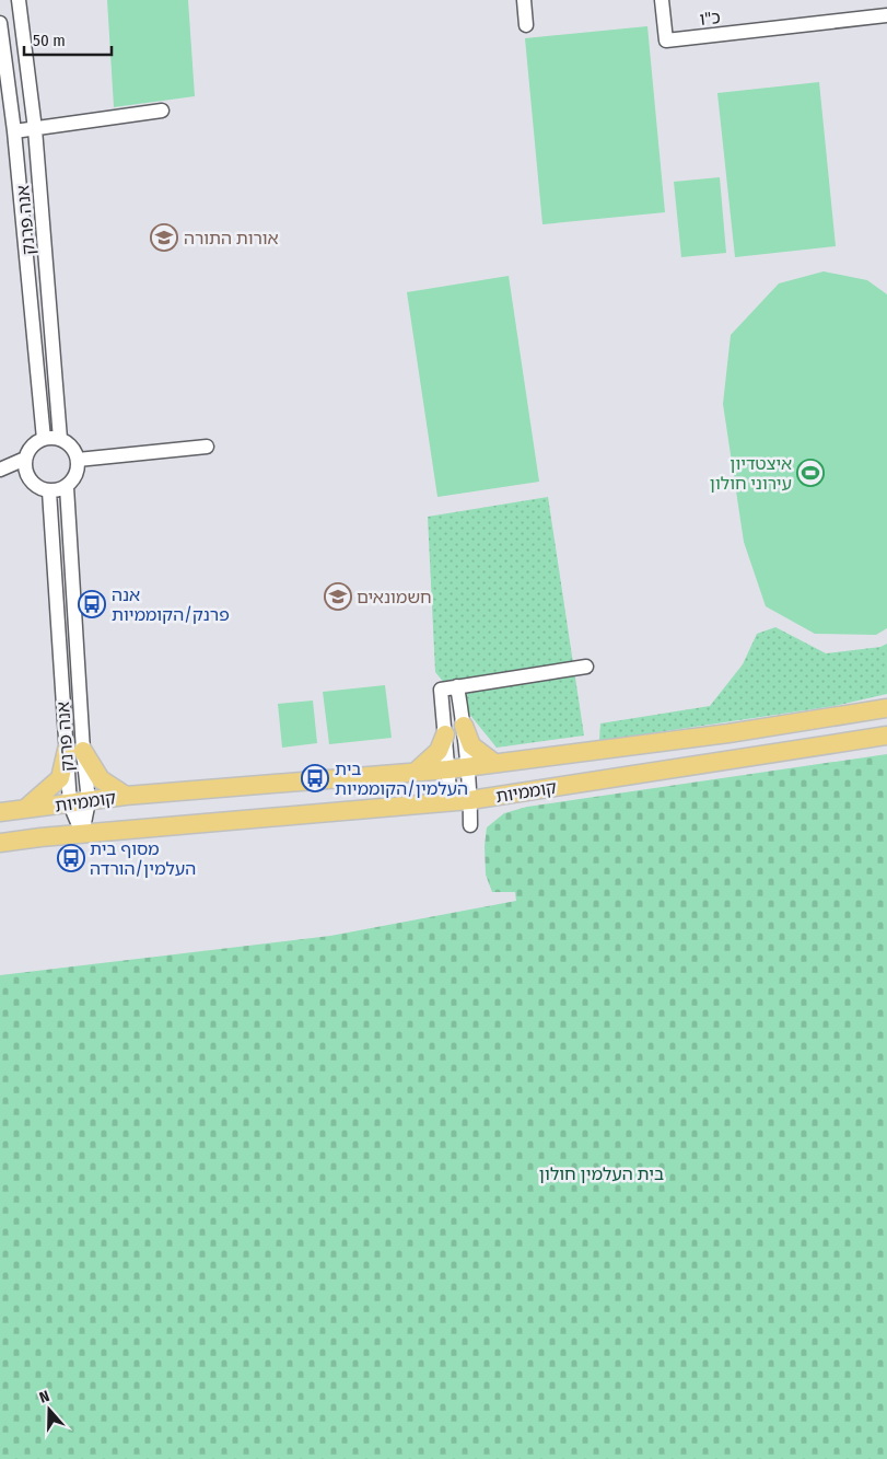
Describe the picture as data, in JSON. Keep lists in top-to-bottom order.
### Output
{
  "streets": {
    "main road": ["קוממיות"],
    "street": ["כ\"ו", "אנה פרנק"]
  },
  "crossings": [
    ["אנה פרנק", "קוממיות"]
  ],
  "parks": ["בית העלמין חולון"],
  "places": {
    "school or university": ["אורות התורה", "חשמונאים"],
    "sports": ["איצטדיון עירוני חולון"],
    "bus stop": ["אנה פרנק/הקוממיות", "בית העלמין/הקוממיות", "מסוף בית העלמין/הורדה"]
  },
  "scale_bar": "50 m",
  "north": "top"
}
